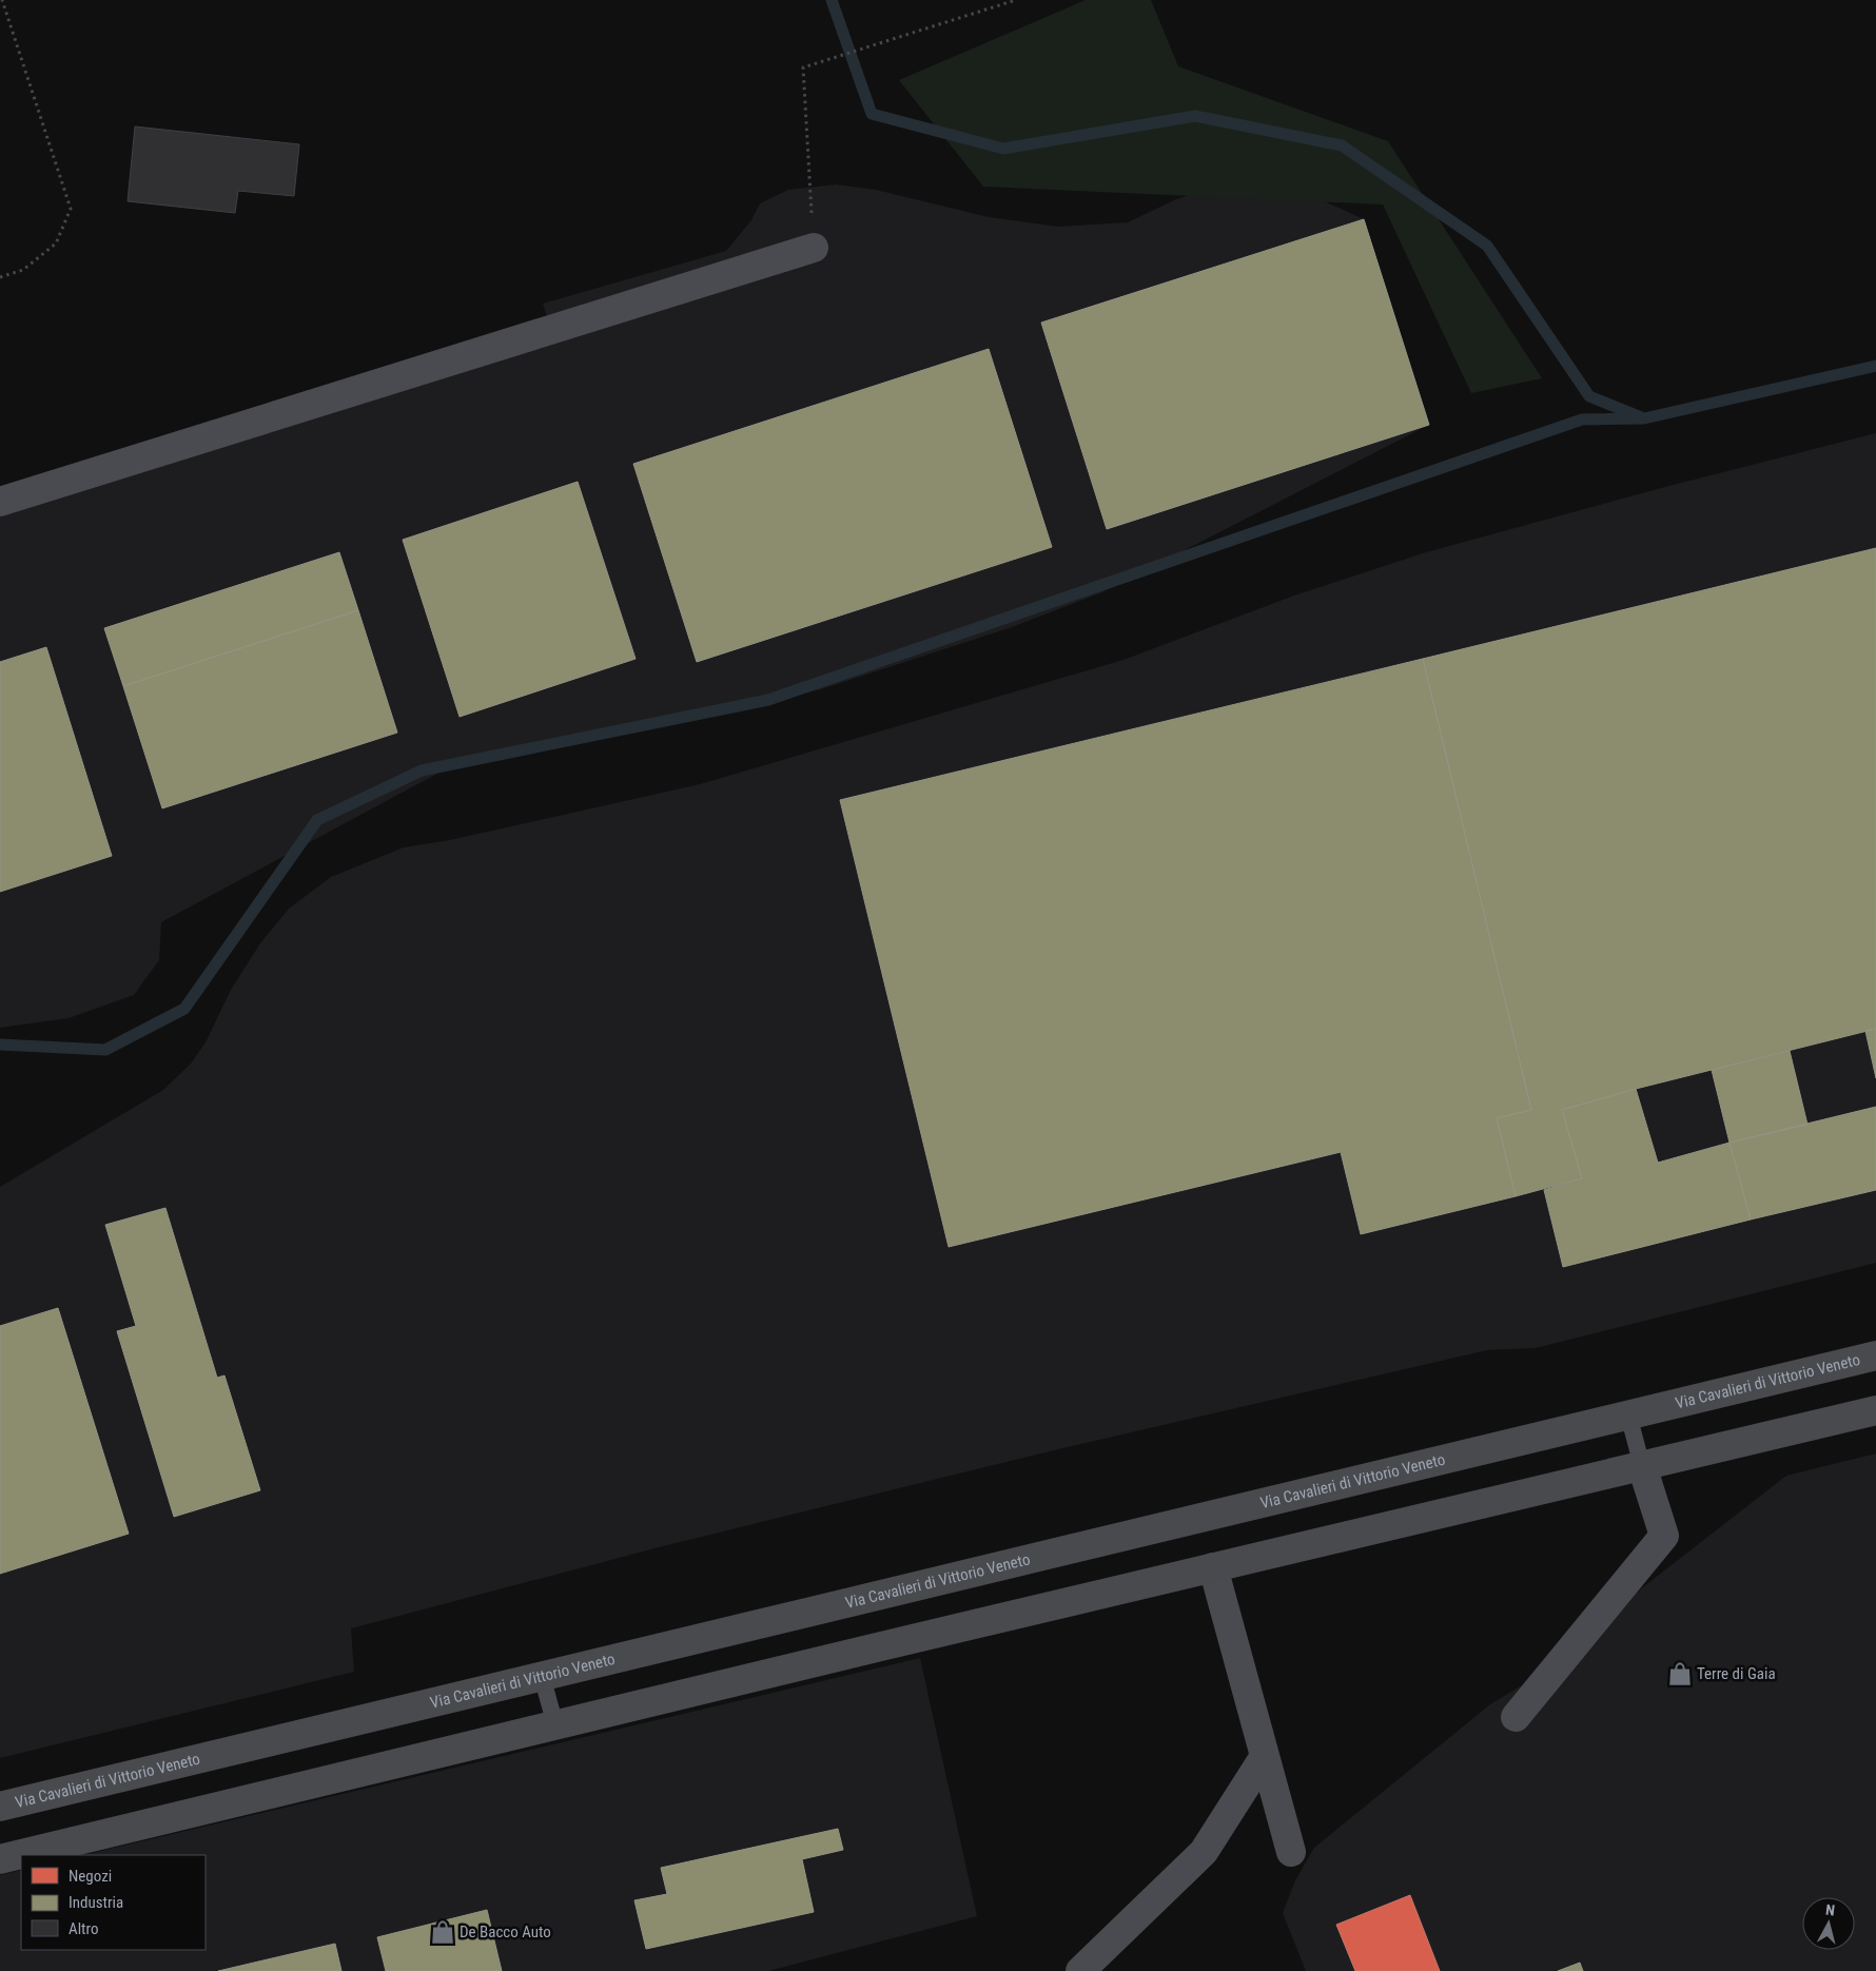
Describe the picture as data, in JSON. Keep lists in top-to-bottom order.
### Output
{
  "streets": {
    "street": ["Via Cavalieri di Vittorio Veneto"]
  },
  "places": {
    "shop": ["Terre di Gaia", "De Bacco Auto"]
  },
  "legend": ["Negozi", "Industria", "Altro"],
  "north": "top"
}
